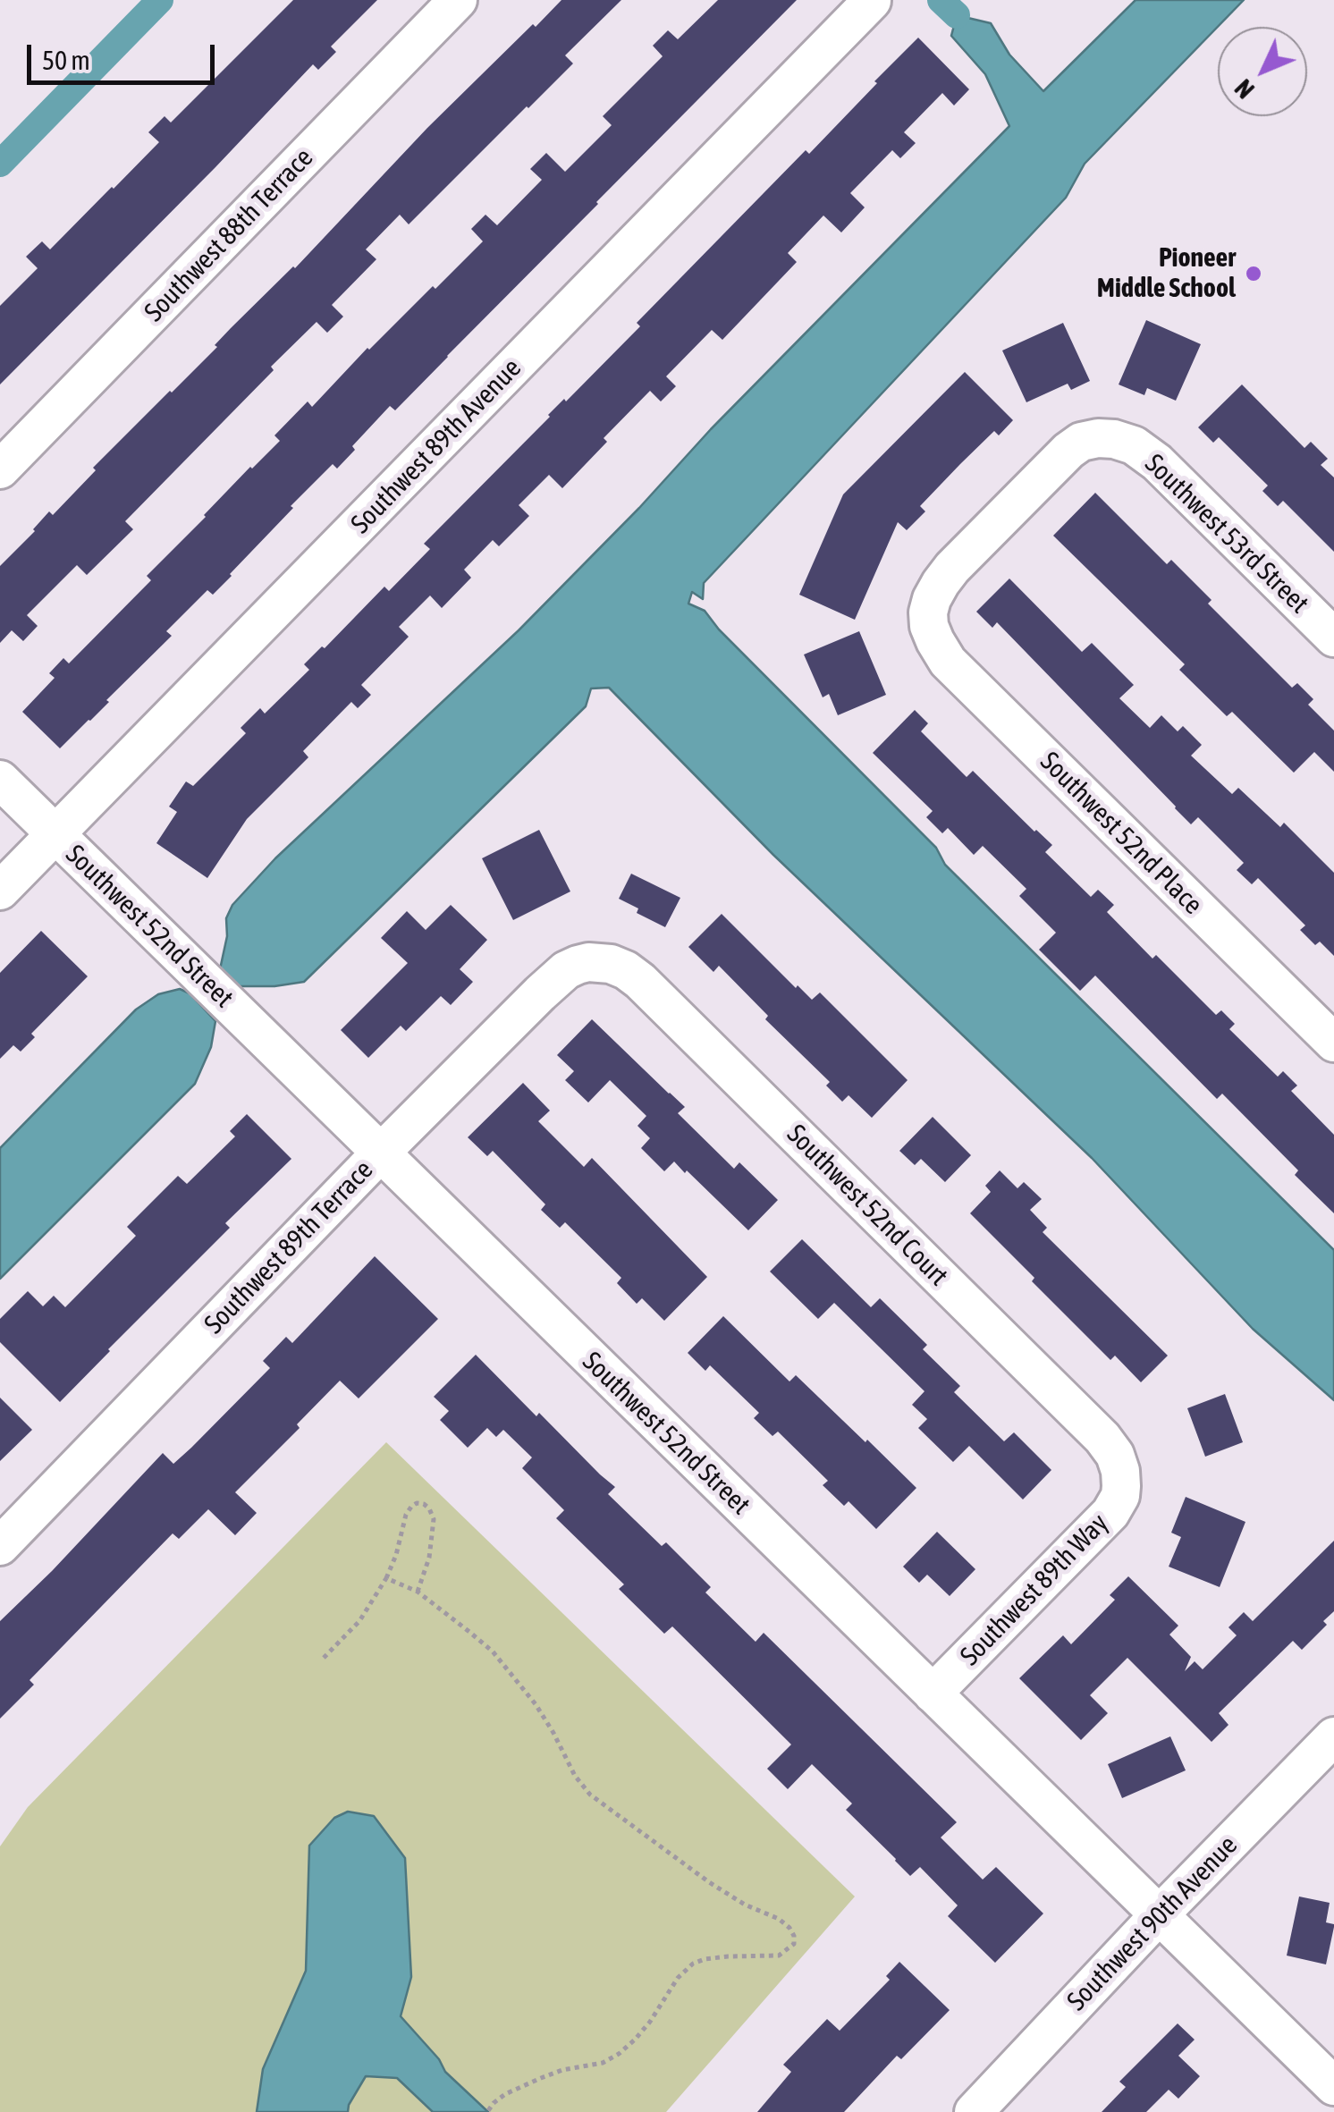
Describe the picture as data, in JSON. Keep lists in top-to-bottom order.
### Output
{
  "streets": {
    "street": [
      "Southwest 88th Terrace",
      "Southwest 89th Avenue",
      "Southwest 53rd Street",
      "Southwest 52nd Place",
      "Southwest 52nd Street",
      "Southwest 52nd Court",
      "Southwest 89th Terrace",
      "Southwest 89th Way",
      "Southwest 90th Avenue"
    ]
  },
  "crossings": [
    ["Southwest 89th Avenue", "Southwest 52nd Street"],
    ["Southwest 53rd Street", "Southwest 52nd Place"],
    ["Southwest 52nd Street", "Southwest 89th Terrace"],
    ["Southwest 52nd Street", "Southwest 89th Way"],
    ["Southwest 52nd Street", "Southwest 90th Avenue"],
    ["Southwest 52nd Court", "Southwest 89th Terrace"],
    ["Southwest 52nd Court", "Southwest 89th Way"]
  ],
  "places": ["Pioneer Middle School"],
  "scale_bar": "50 m",
  "north": "bottom left"
}
